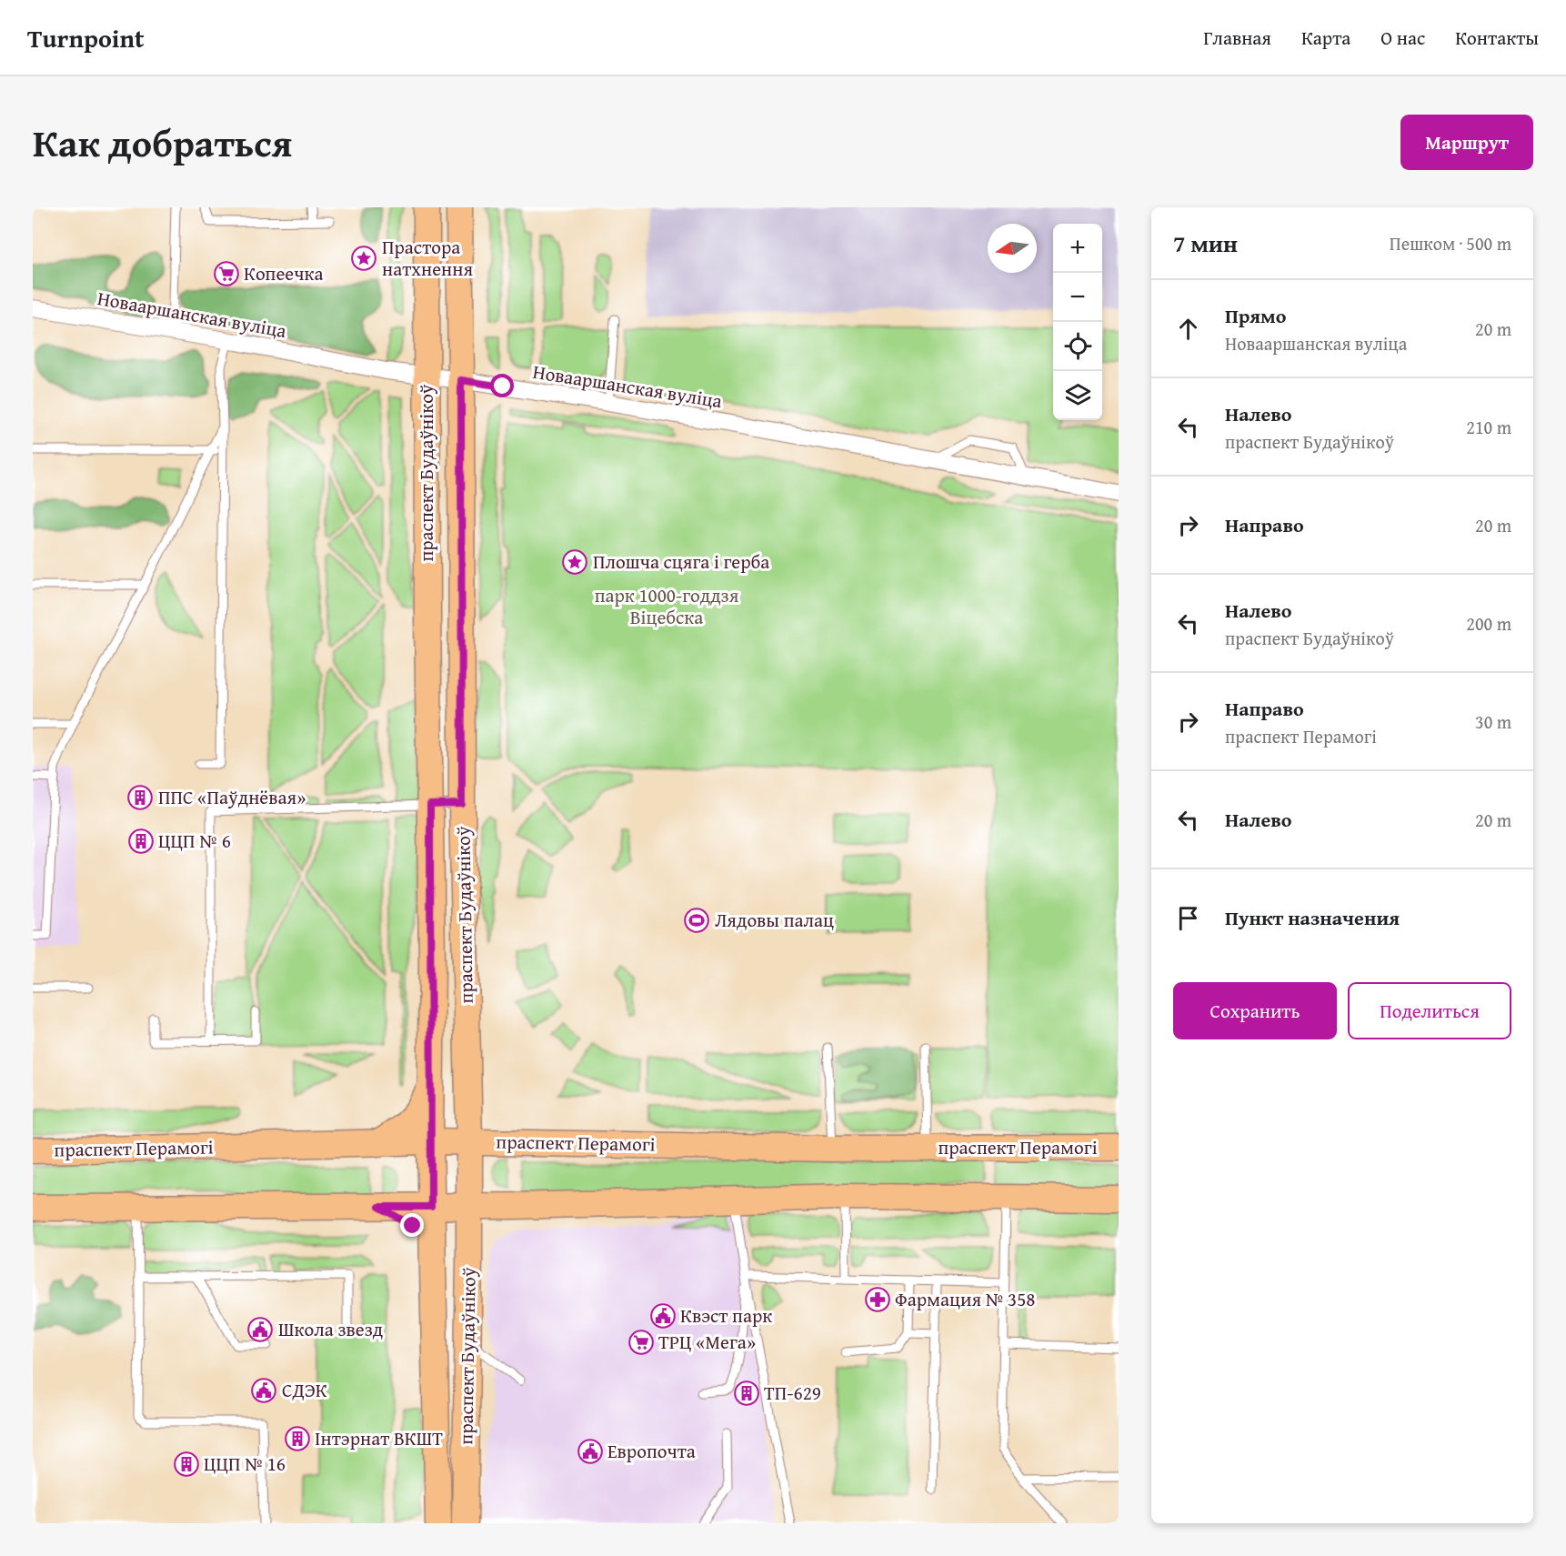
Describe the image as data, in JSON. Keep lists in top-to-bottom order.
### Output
{
  "streets": {
    "main road": ["праспект Будаўнікоў", "праспект Перамогі"],
    "street": ["Новааршанская вуліца"]
  },
  "crossings": [
    ["Новааршанская вуліца", "праспект Будаўнікоў"],
    ["праспект Будаўнікоў", "праспект Перамогі"]
  ],
  "parks": ["парк 1000-годдзя Віцебска"],
  "places": {
    "place": ["Прастора натхнення", "Плошча сцяга і герба"],
    "supermarket": ["Копеечка", "ТРЦ «Мега»"],
    "building": [
      "ППС «Паўднёвая»",
      "ЦЦП № 6",
      "ТП-629",
      "Інтэрнат ВКШТ",
      "ЦЦП № 16"
    ],
    "sports": ["Лядовы палац"],
    "pharmacy": ["Фармация № 358"],
    "public building": [
      "Квэст парк",
      "Школа звезд",
      "СДЭК",
      "Европочта"
    ]
  },
  "north": "left",
  "page": {
    "header": "Turnpoint",
    "nav": [
      "Главная",
      "Карта",
      "О нас",
      "Контакты"
    ],
    "title": "Как добраться",
    "buttons": [
      "Маршрут",
      ["Сохранить", "Поделиться"]
    ],
    "heading": ["7 мин", "Пешком · 500 m"],
    "map_buttons": ["+", "−"],
    "list": [
      ["Прямо", "Новааршанская вуліца", "20 m"],
      ["Налево", "праспект Будаўнікоў", "210 m"],
      ["Направо", "20 m"],
      ["Налево", "праспект Будаўнікоў", "200 m"],
      ["Направо", "праспект Перамогі", "30 m"],
      ["Налево", "20 m"],
      "Пункт назначения"
    ]
  }
}
